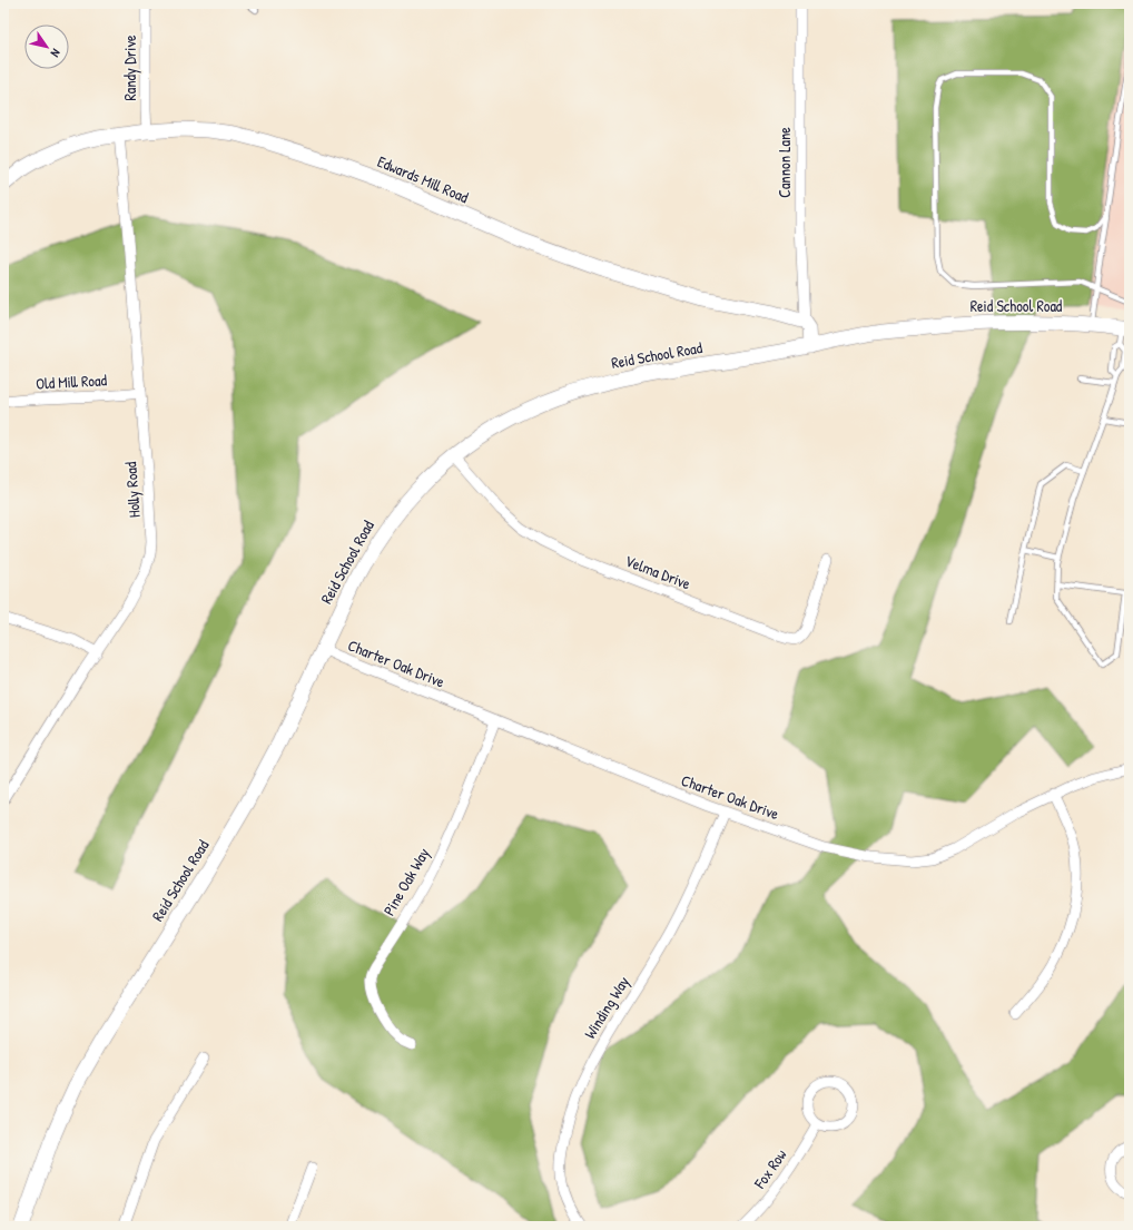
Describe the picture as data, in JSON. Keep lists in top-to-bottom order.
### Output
{
  "streets": {
    "street": [
      "Randy Drive",
      "Cannon Lane",
      "Edwards Mill Road",
      "Reid School Road",
      "Old Mill Road",
      "Holly Road",
      "Velma Drive",
      "Charter Oak Drive",
      "Pine Oak Way",
      "Winding Way",
      "Fox Row"
    ]
  },
  "crossings": [
    ["Randy Drive", "Edwards Mill Road"],
    ["Cannon Lane", "Edwards Mill Road"],
    ["Edwards Mill Road", "Holly Road"],
    ["Reid School Road", "Velma Drive"],
    ["Reid School Road", "Charter Oak Drive"],
    ["Old Mill Road", "Holly Road"],
    ["Charter Oak Drive", "Pine Oak Way"],
    ["Charter Oak Drive", "Winding Way"]
  ],
  "north": "bottom right"
}
